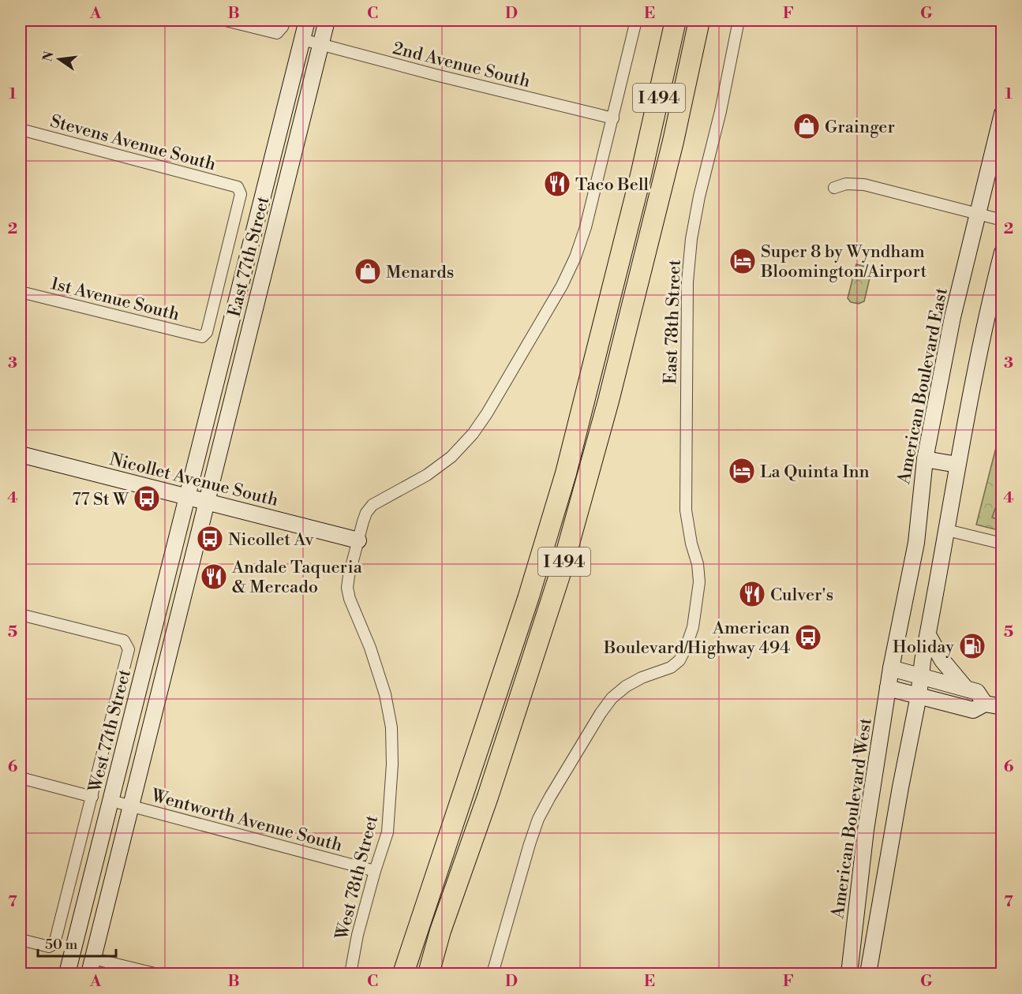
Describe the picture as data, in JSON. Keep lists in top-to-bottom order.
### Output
{
  "streets": {
    "highway": ["I 494"],
    "main road": [
      "East 77th Street",
      "American Boulevard East",
      "Nicollet Avenue South",
      "West 77th Street",
      "American Boulevard West"
    ],
    "street": [
      "2nd Avenue South",
      "Stevens Avenue South",
      "1st Avenue South",
      "East 78th Street",
      "Wentworth Avenue South",
      "West 78th Street"
    ]
  },
  "crossings": [
    ["2nd Avenue South", "East 77th Street"],
    ["Stevens Avenue South", "1st Avenue South"],
    ["East 77th Street", "Nicollet Avenue South"],
    ["East 77th Street", "West 77th Street"],
    ["American Boulevard East", "American Boulevard West"],
    ["Nicollet Avenue South", "West 77th Street"],
    ["Nicollet Avenue South", "West 78th Street"],
    ["West 77th Street", "Wentworth Avenue South"],
    ["Wentworth Avenue South", "West 78th Street"]
  ],
  "places": {
    "shop": ["Grainger", "Menards"],
    "restaurant": ["Taco Bell", "Andale Taqueria & Mercado", "Culver's"],
    "hotel": ["Super 8 by Wyndham Bloomington/Airport", "La Quinta Inn"],
    "bus stop": ["77 St W", "Nicollet Av", "American Boulevard/Highway 494"],
    "fuel station": ["Holiday"]
  },
  "scale_bar": "50 m",
  "north": "left",
  "grid": {
    "columns": [
      "A",
      "B",
      "C",
      "D",
      "E",
      "F",
      "G"
    ],
    "rows": [
      "1",
      "2",
      "3",
      "4",
      "5",
      "6",
      "7"
    ]
  }
}
